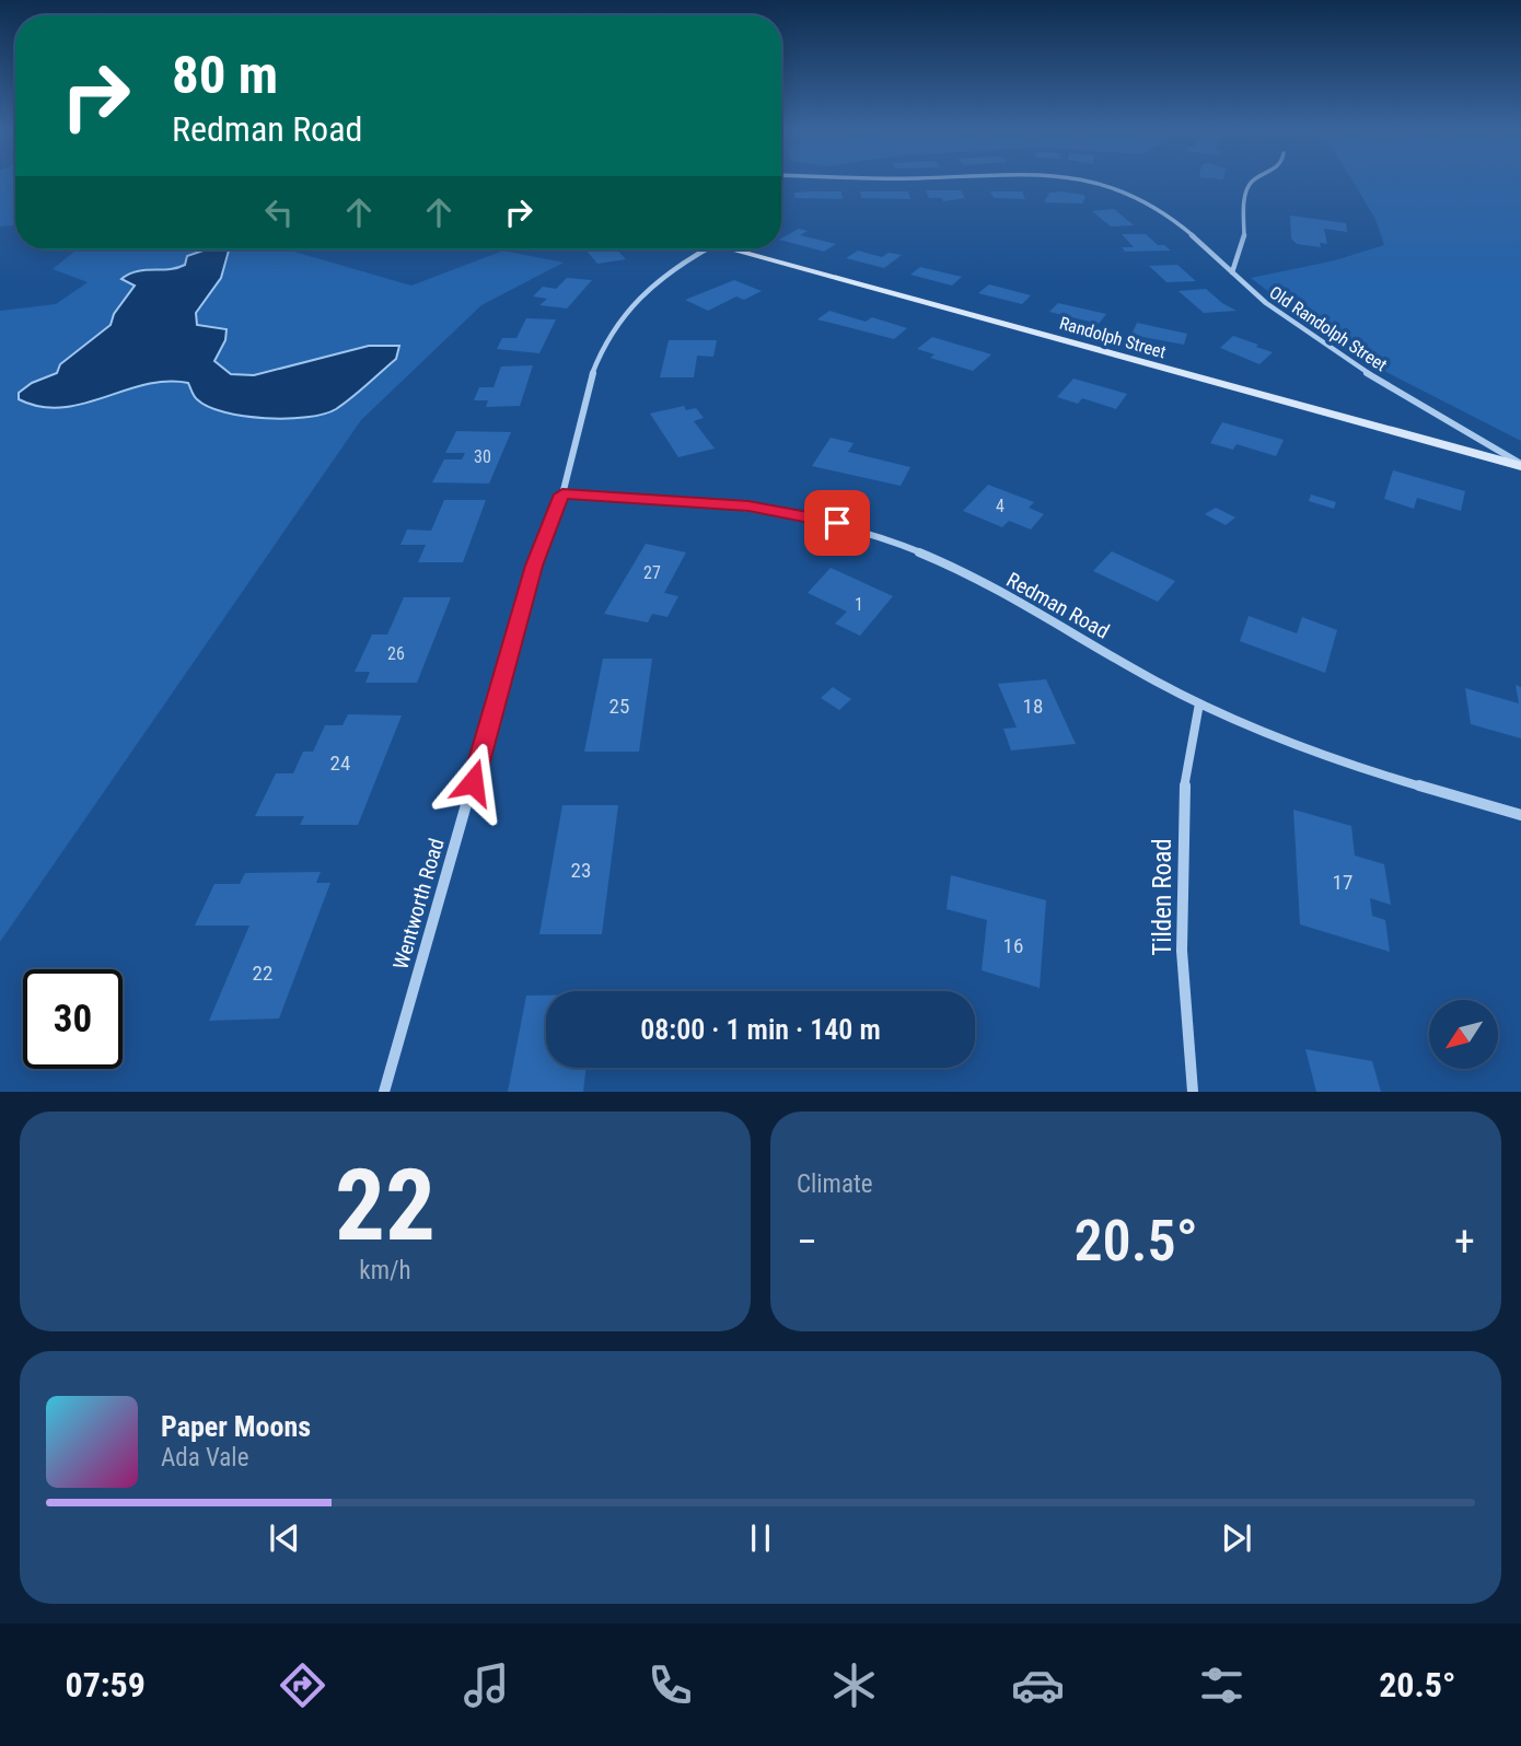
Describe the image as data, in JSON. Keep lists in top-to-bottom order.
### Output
{
  "streets": {
    "main road": ["Randolph Street"],
    "street": [
      "Old Randolph Street",
      "Redman Road",
      "Tilden Road",
      "Wentworth Road"
    ]
  },
  "crossings": [
    ["Old Randolph Street", "Randolph Street"],
    ["Redman Road", "Tilden Road"],
    ["Redman Road", "Wentworth Road"]
  ],
  "house_numbers": [
    "30",
    "4",
    "27",
    "1",
    "26",
    "25",
    "18",
    "24",
    "23",
    "17",
    "16",
    "22"
  ],
  "north": "bottom left",
  "page": {
    "turn": ["80 m", "Redman Road"],
    "limit": "30",
    "trip": "08:00 · 1 min · 140 m",
    "tile": [
      ["22", "km/h"],
      "Climate"
    ],
    "heat": ["−", "20.5°", "+"],
    "song": ["Paper Moons", "Ada Vale"],
    "tabs": ["07:59", "20.5°"]
  }
}
